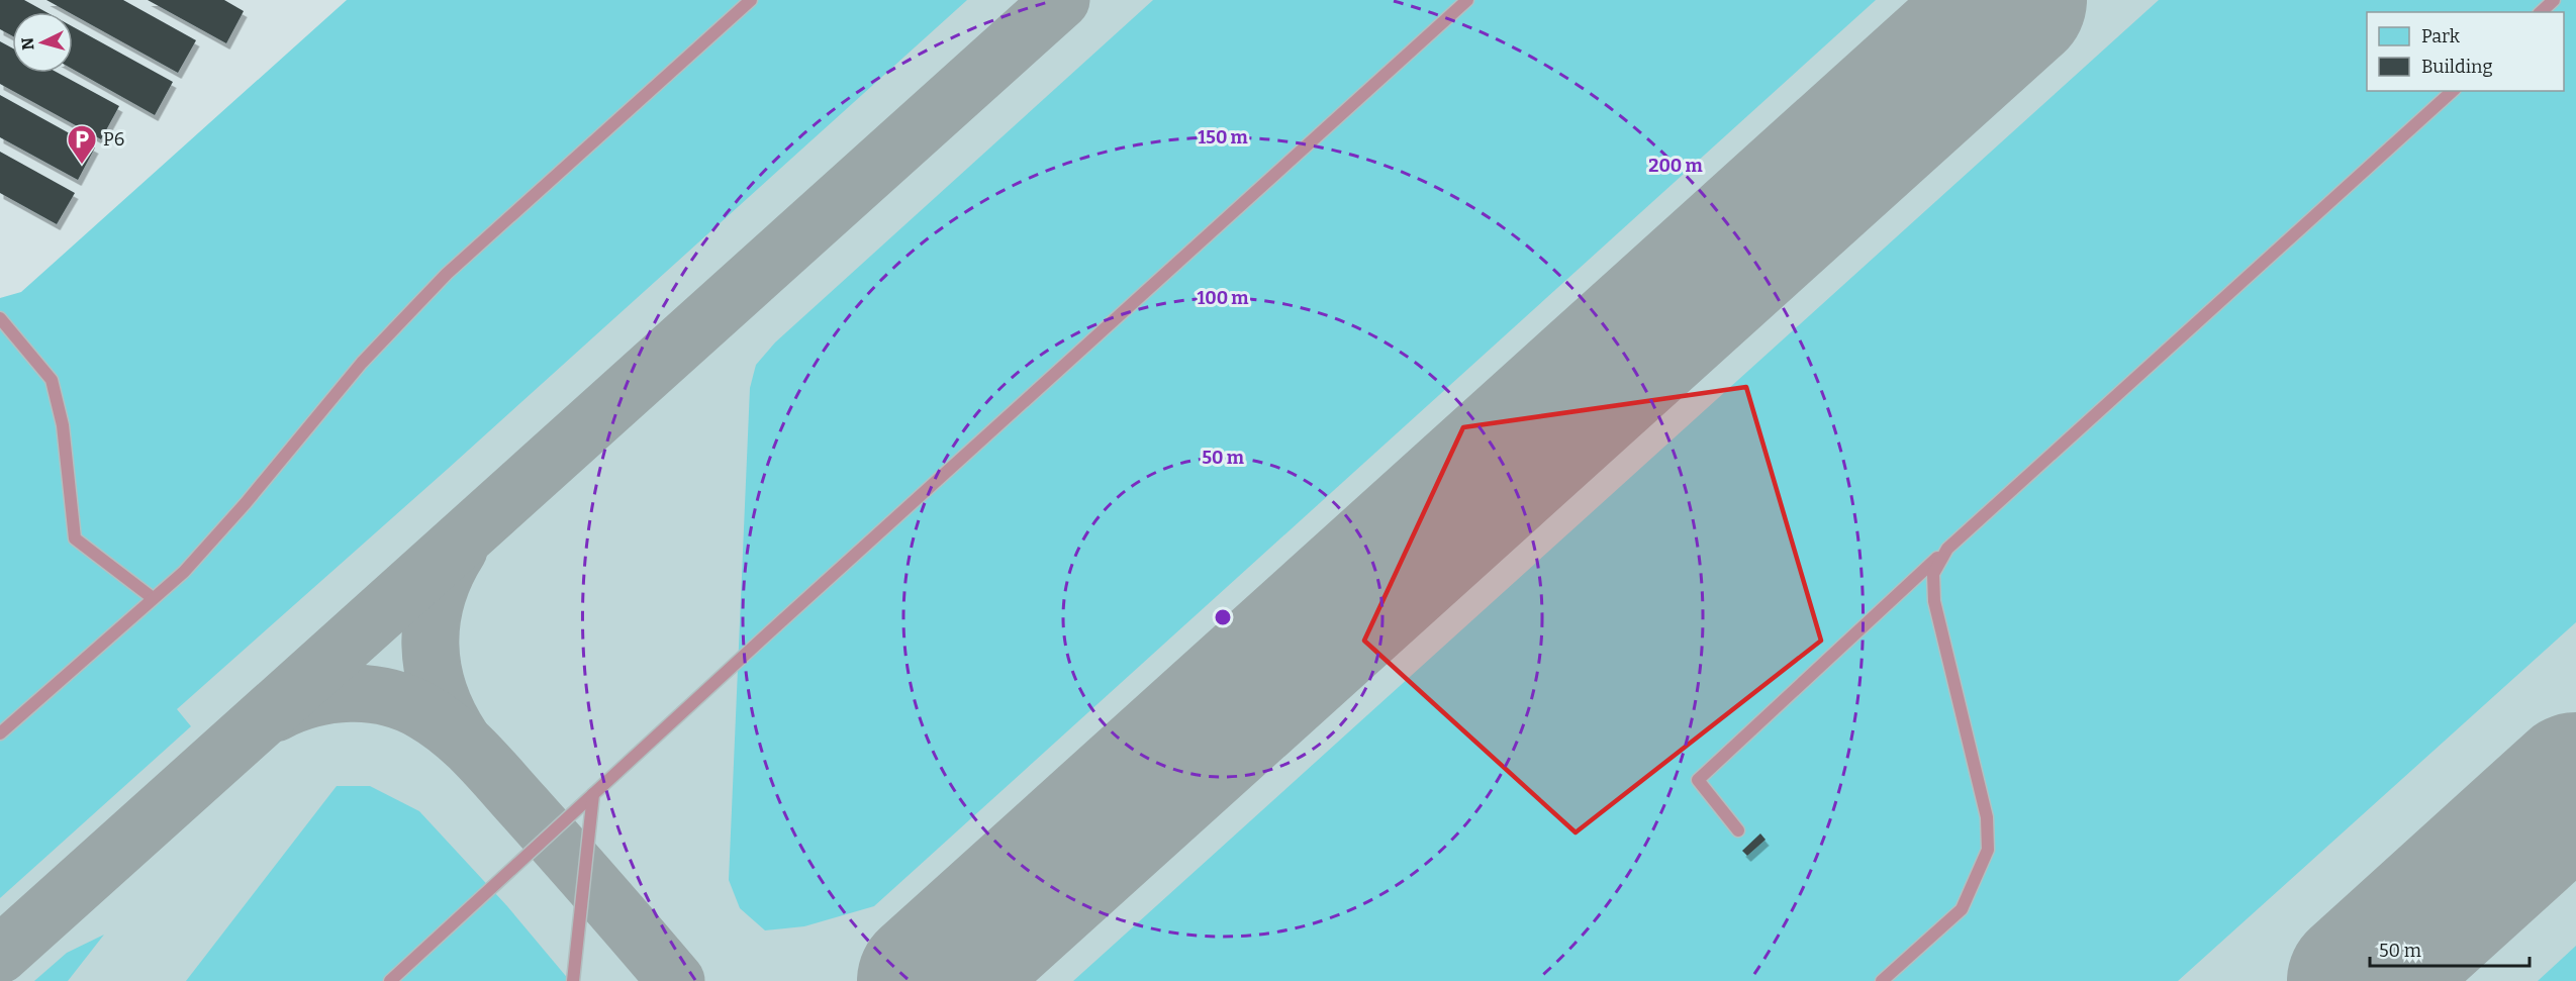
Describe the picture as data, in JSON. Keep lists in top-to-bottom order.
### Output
{
  "places": {
    "parking": ["P6"]
  },
  "legend": ["Park", "Building"],
  "scale_bar": "50 m",
  "north": "left",
  "rings": [
    "150 m",
    "200 m",
    "100 m",
    "50 m"
  ]
}
